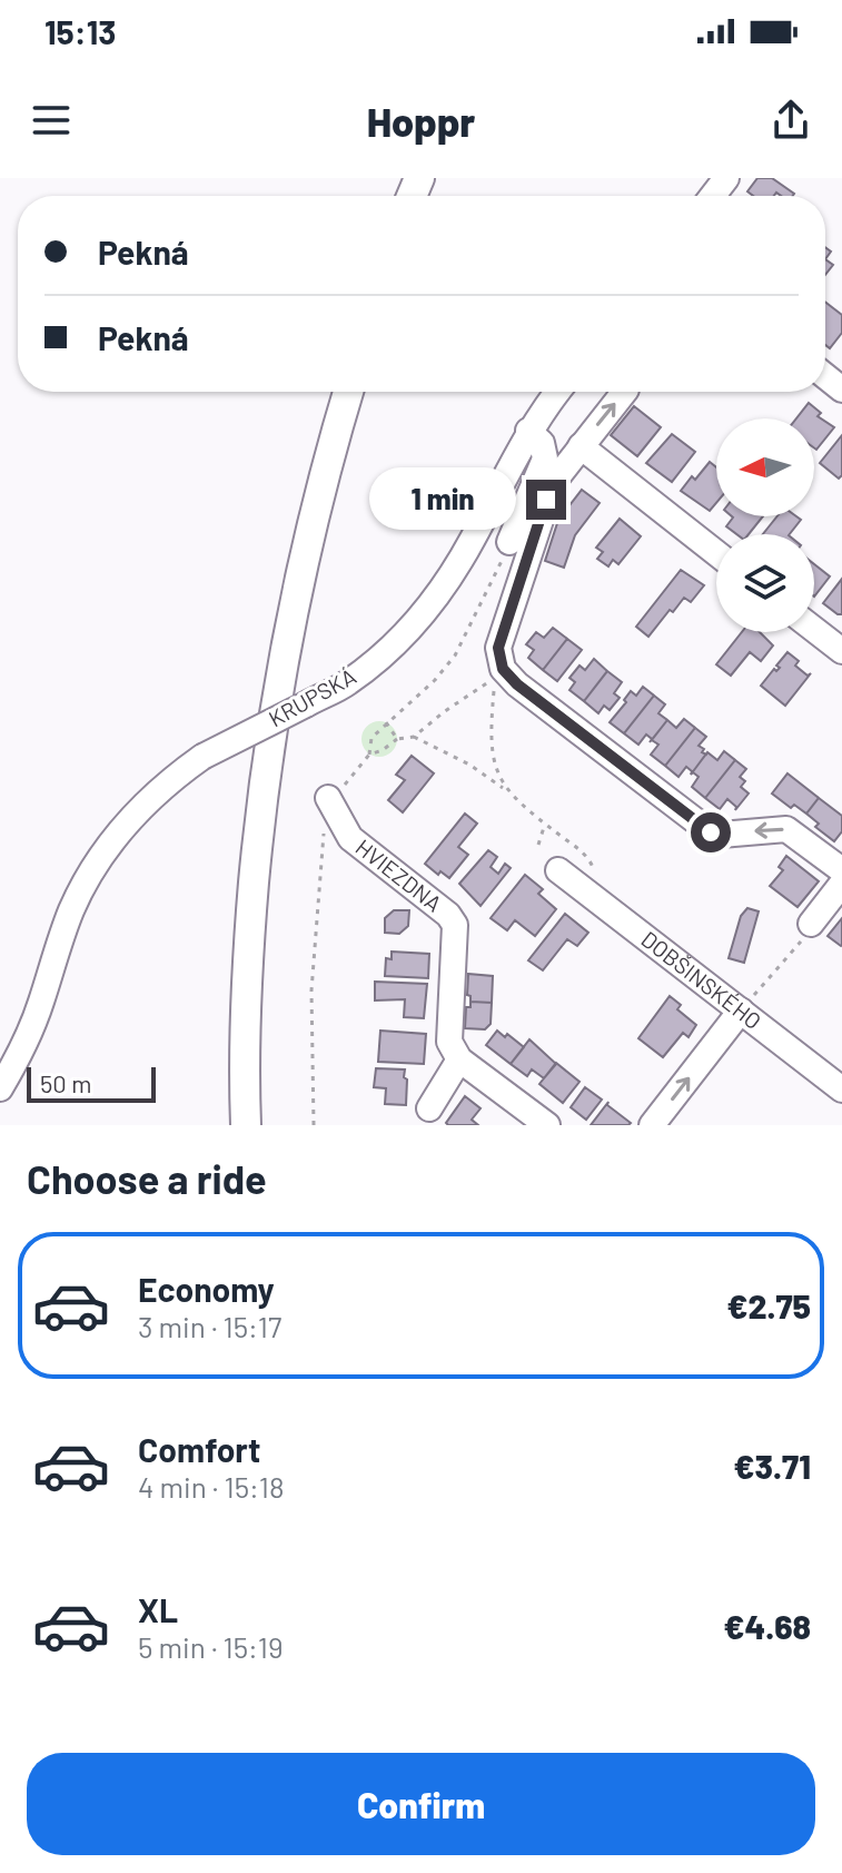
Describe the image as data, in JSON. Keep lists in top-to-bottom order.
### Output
{
  "streets": {
    "street": ["KRUPSKÁ", "HVIEZDNA", "DOBŠINSKÉHO"]
  },
  "scale_bar": "50 m",
  "north": "left",
  "page": {
    "status": "15:13",
    "header": "Hoppr",
    "banner": ["Pekná", "Pekná"],
    "bubble": "1 min",
    "scale": "50 m",
    "heading": "Choose a ride",
    "list": [
      {
        "name": "Economy",
        "note": "3 min · 15:17",
        "value": "€2.75"
      },
      {
        "name": "Comfort",
        "note": "4 min · 15:18",
        "value": "€3.71"
      },
      {
        "name": "XL",
        "note": "5 min · 15:19",
        "value": "€4.68"
      }
    ],
    "buttons": "Confirm"
  }
}
